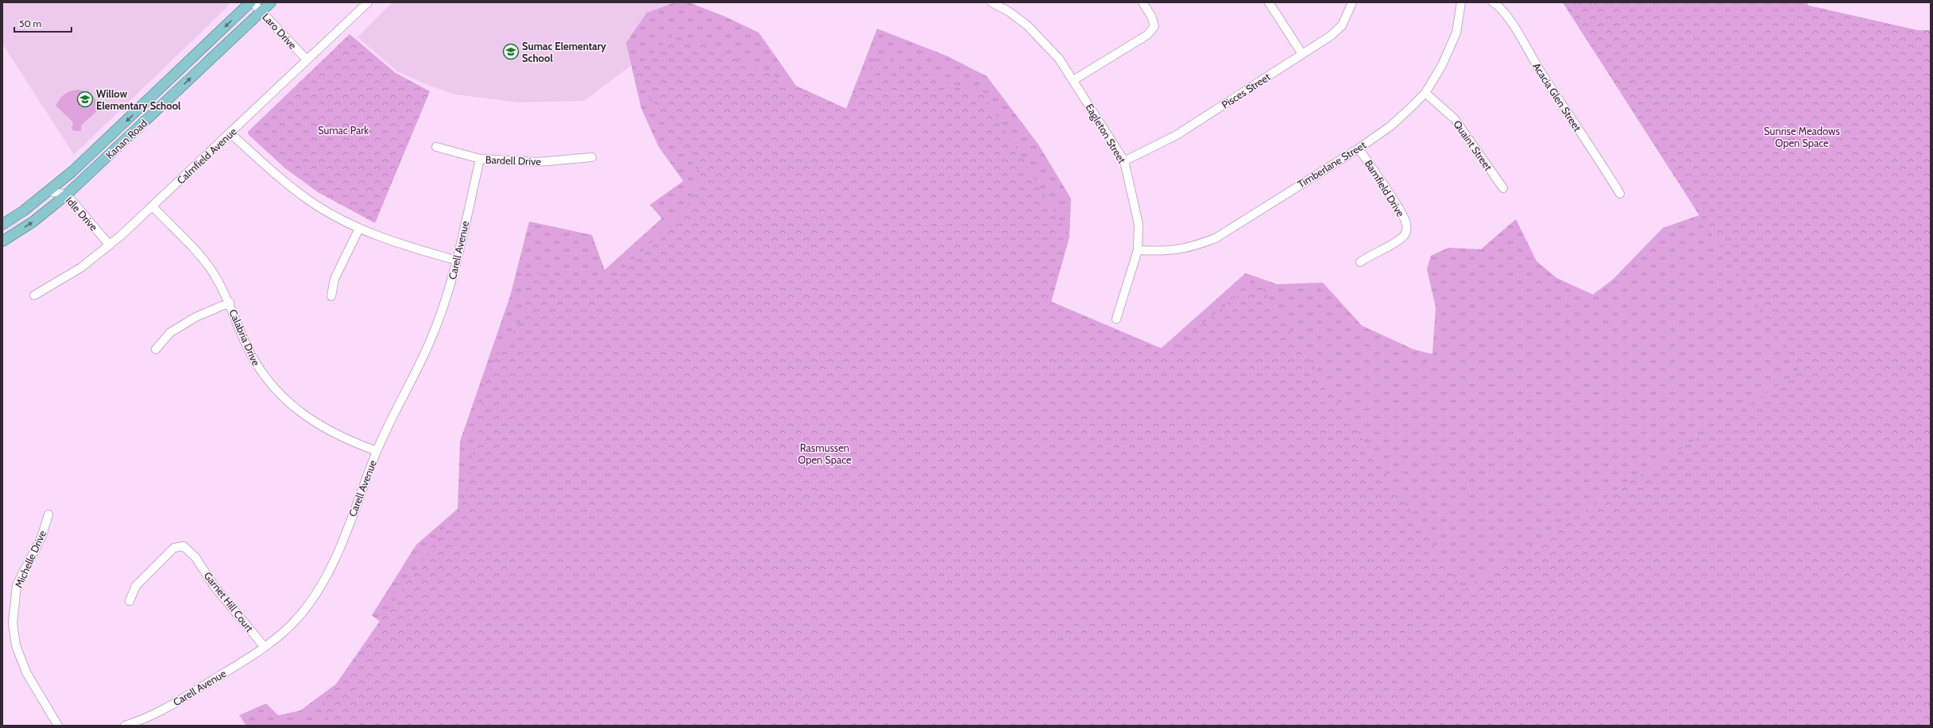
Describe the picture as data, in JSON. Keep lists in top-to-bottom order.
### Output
{
  "streets": {
    "main road": ["Kanan Road"],
    "street": [
      "Laro Drive",
      "Pisces Street",
      "Acacia Glen Street",
      "Eagleton Street",
      "Quaint Street",
      "Calmfield Avenue",
      "Bardell Drive",
      "Timberlane Street",
      "Bamfield Drive",
      "Idle Drive",
      "Carell Avenue",
      "Calabria Drive",
      "Michelle Drive",
      "Garnet Hill Court"
    ]
  },
  "crossings": [
    ["Laro Drive", "Kanan Road"],
    ["Laro Drive", "Calmfield Avenue"],
    ["Pisces Street", "Eagleton Street"],
    ["Eagleton Street", "Timberlane Street"],
    ["Kanan Road", "Idle Drive"],
    ["Quaint Street", "Timberlane Street"],
    ["Calmfield Avenue", "Idle Drive"],
    ["Calmfield Avenue", "Calabria Drive"],
    ["Bardell Drive", "Carell Avenue"],
    ["Timberlane Street", "Bamfield Drive"],
    ["Carell Avenue", "Calabria Drive"],
    ["Carell Avenue", "Garnet Hill Court"]
  ],
  "parks": ["Sumac Park", "Sunrise Meadows Open Space", "Rasmussen Open Space"],
  "places": {
    "school or university": ["Sumac Elementary School", "Willow Elementary School"]
  },
  "scale_bar": "50 m"
}
